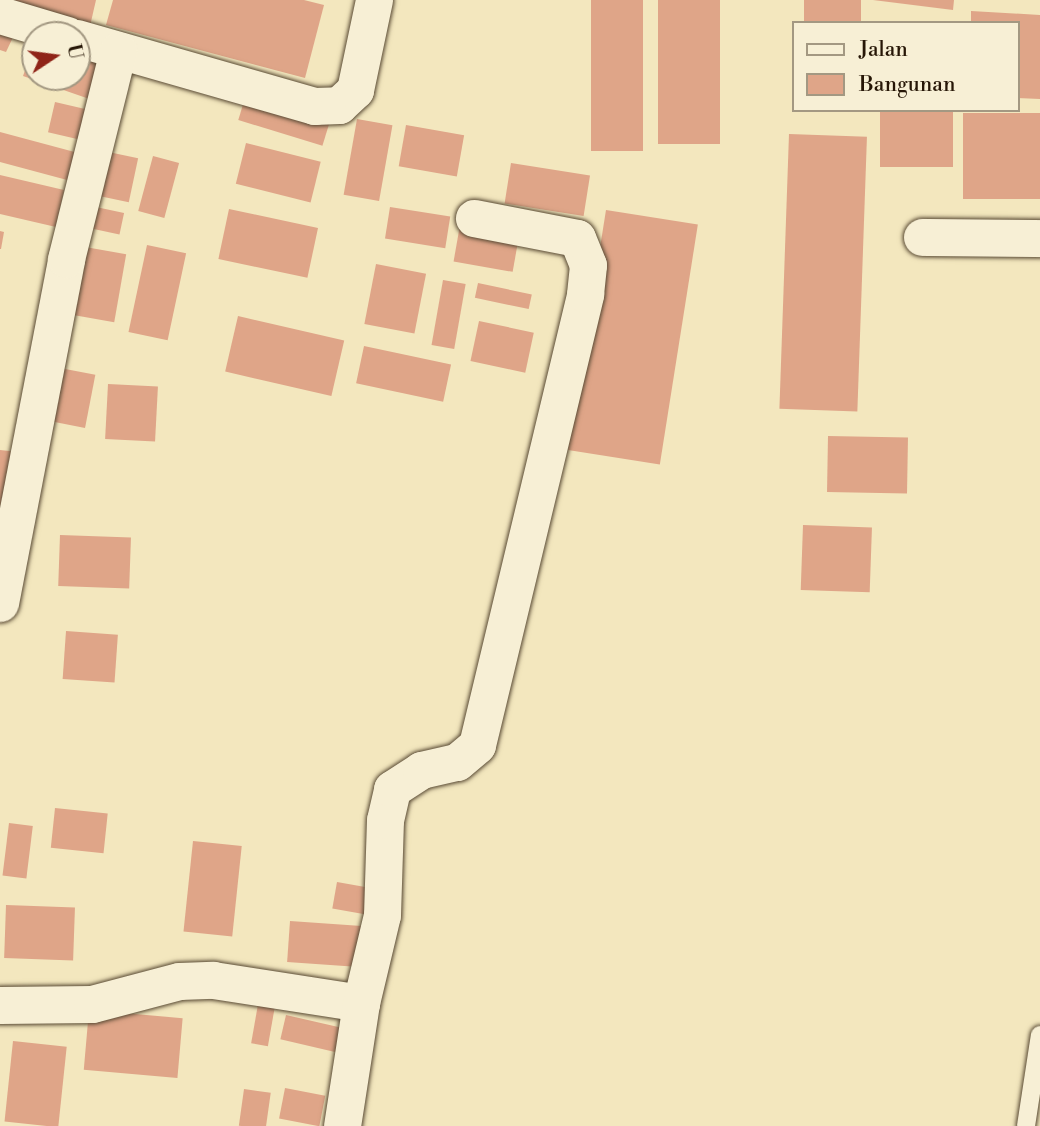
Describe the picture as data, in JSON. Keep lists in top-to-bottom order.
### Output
{
  "legend": ["Jalan", "Bangunan"],
  "north": "right"
}
